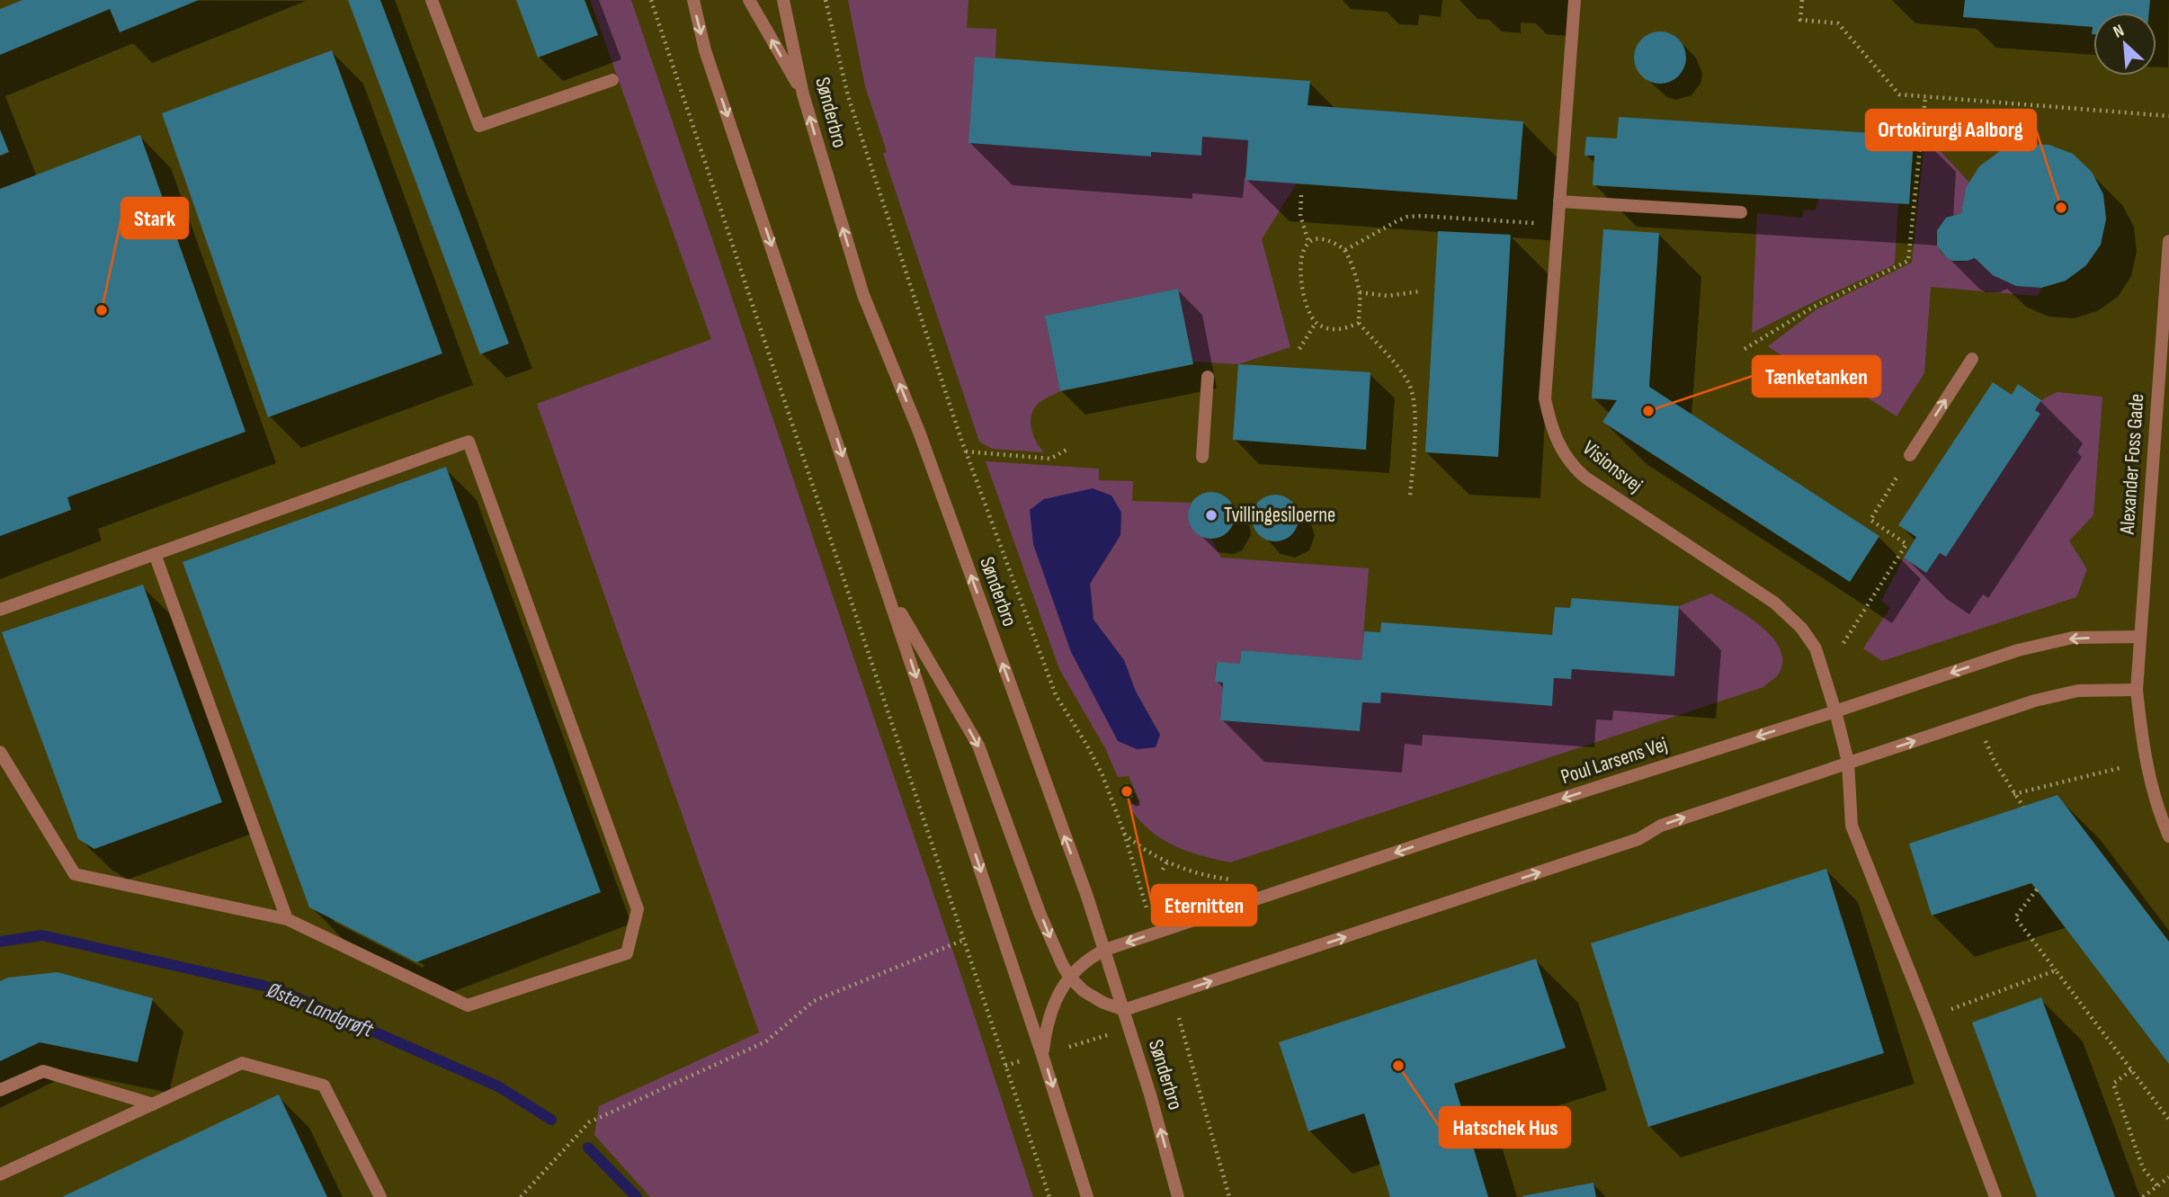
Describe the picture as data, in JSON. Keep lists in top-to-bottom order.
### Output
{
  "streets": {
    "street": [
      "Sønderbro",
      "Alexander Foss Gade",
      "Visionsvej",
      "Poul Larsens Vej"
    ]
  },
  "crossings": [
    ["Sønderbro", "Poul Larsens Vej"],
    ["Alexander Foss Gade", "Poul Larsens Vej"],
    ["Visionsvej", "Poul Larsens Vej"]
  ],
  "water": ["Øster Landgrøft"],
  "places": [
    "Ortokirurgi Aalborg",
    "Stark",
    "Tænketanken",
    "Tvillingesiloerne",
    "Eternitten",
    "Hatschek Hus"
  ],
  "north": "top left"
}
